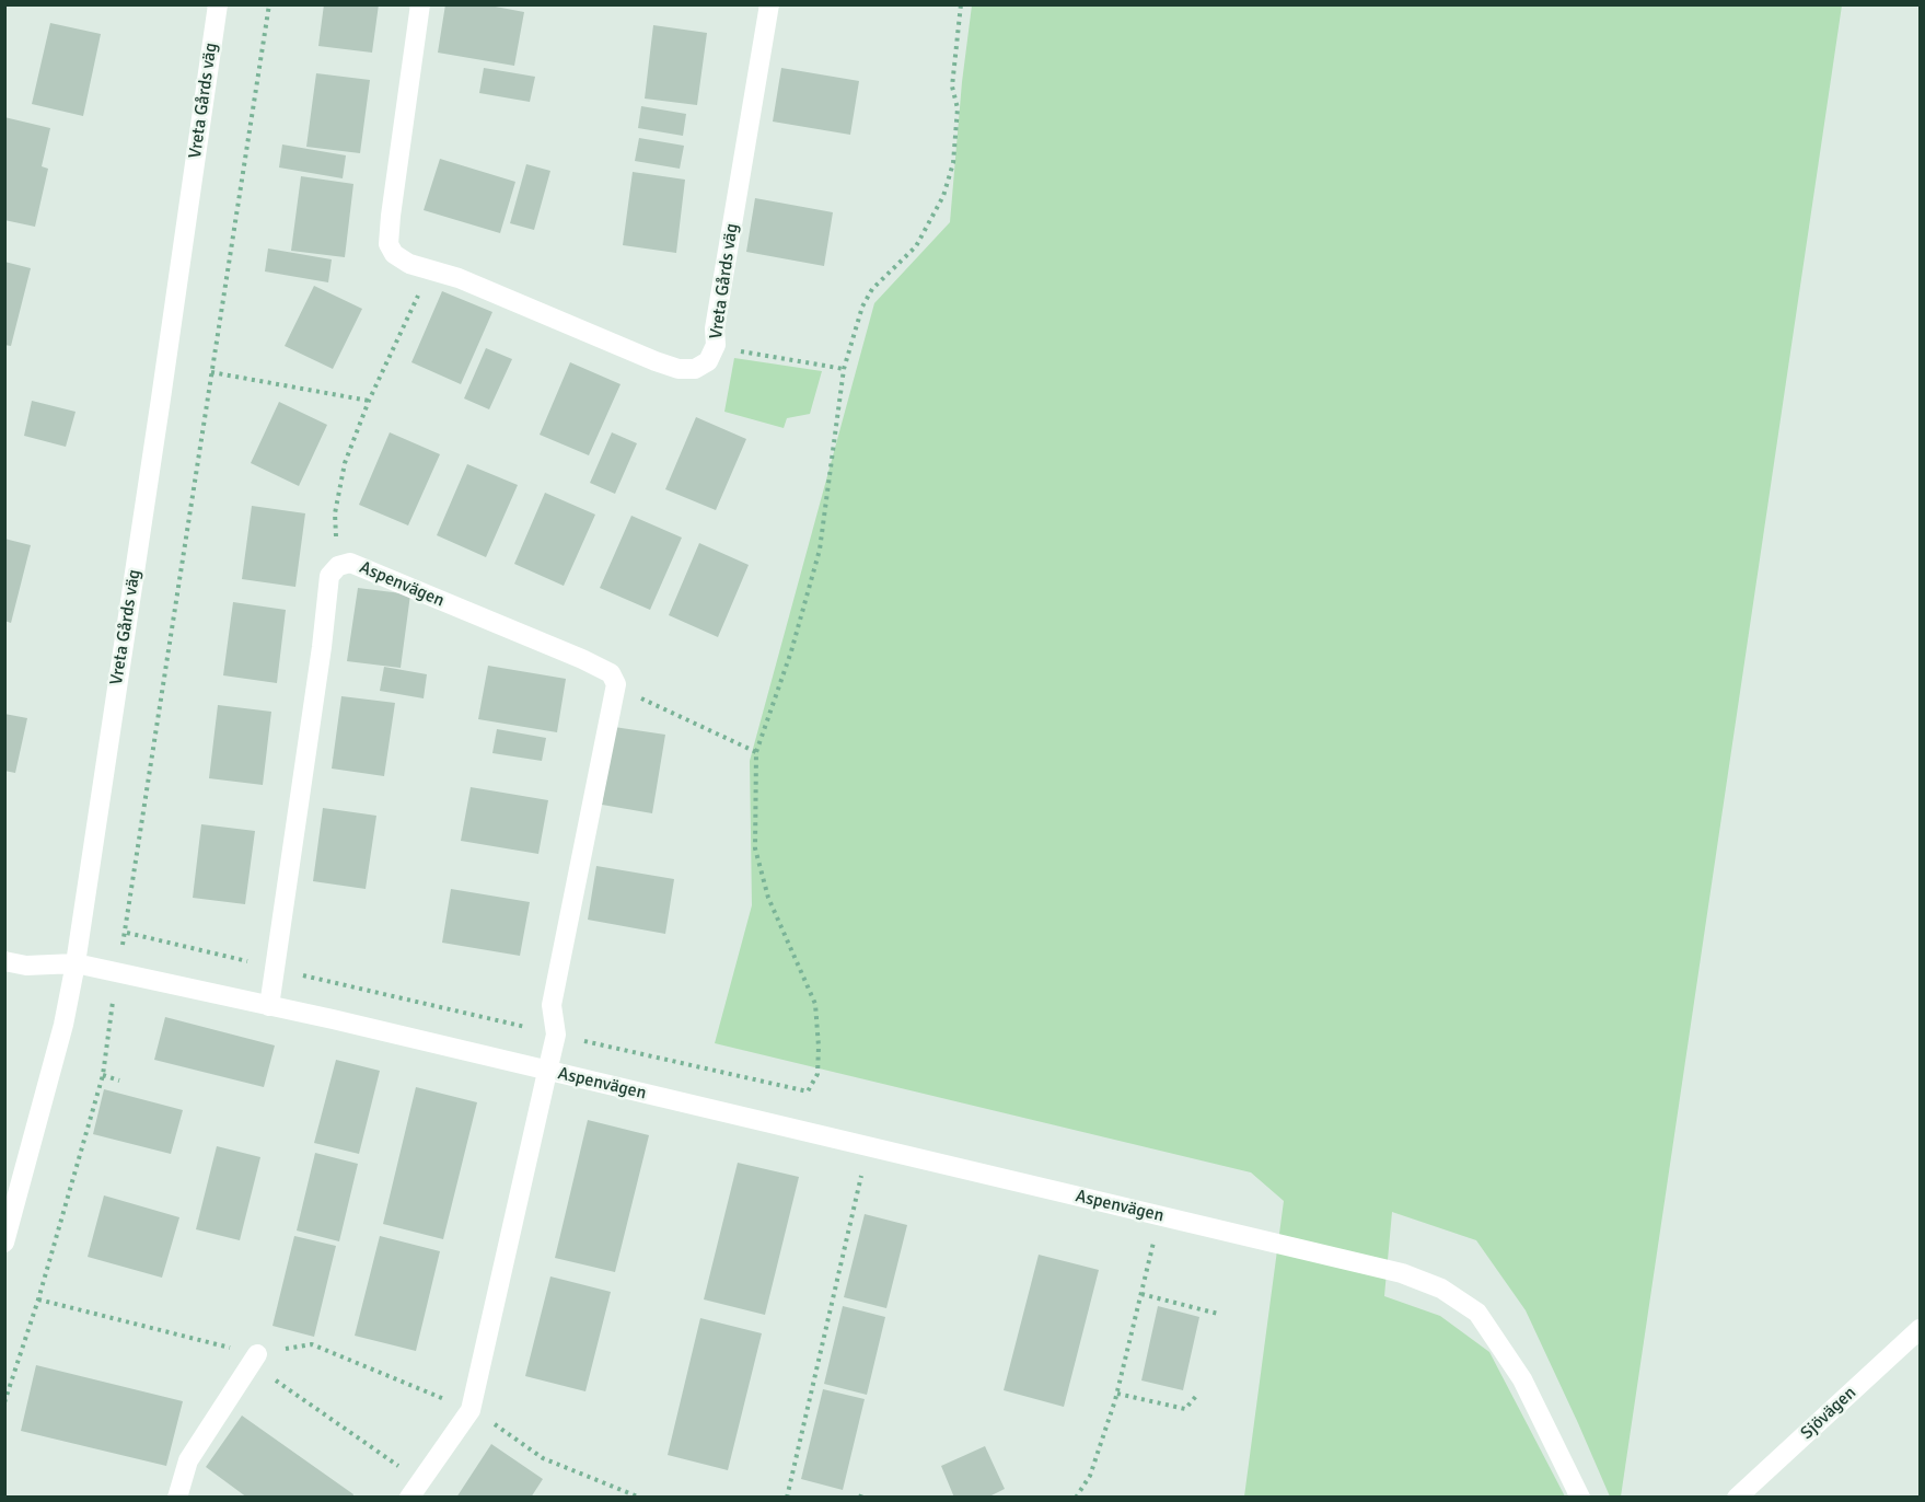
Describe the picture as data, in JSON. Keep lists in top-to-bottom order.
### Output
{
  "streets": {
    "street": ["Vreta Gårds väg", "Aspenvägen", "Sjövägen"]
  },
  "crossings": [
    ["Vreta Gårds väg", "Aspenvägen"]
  ]
}
